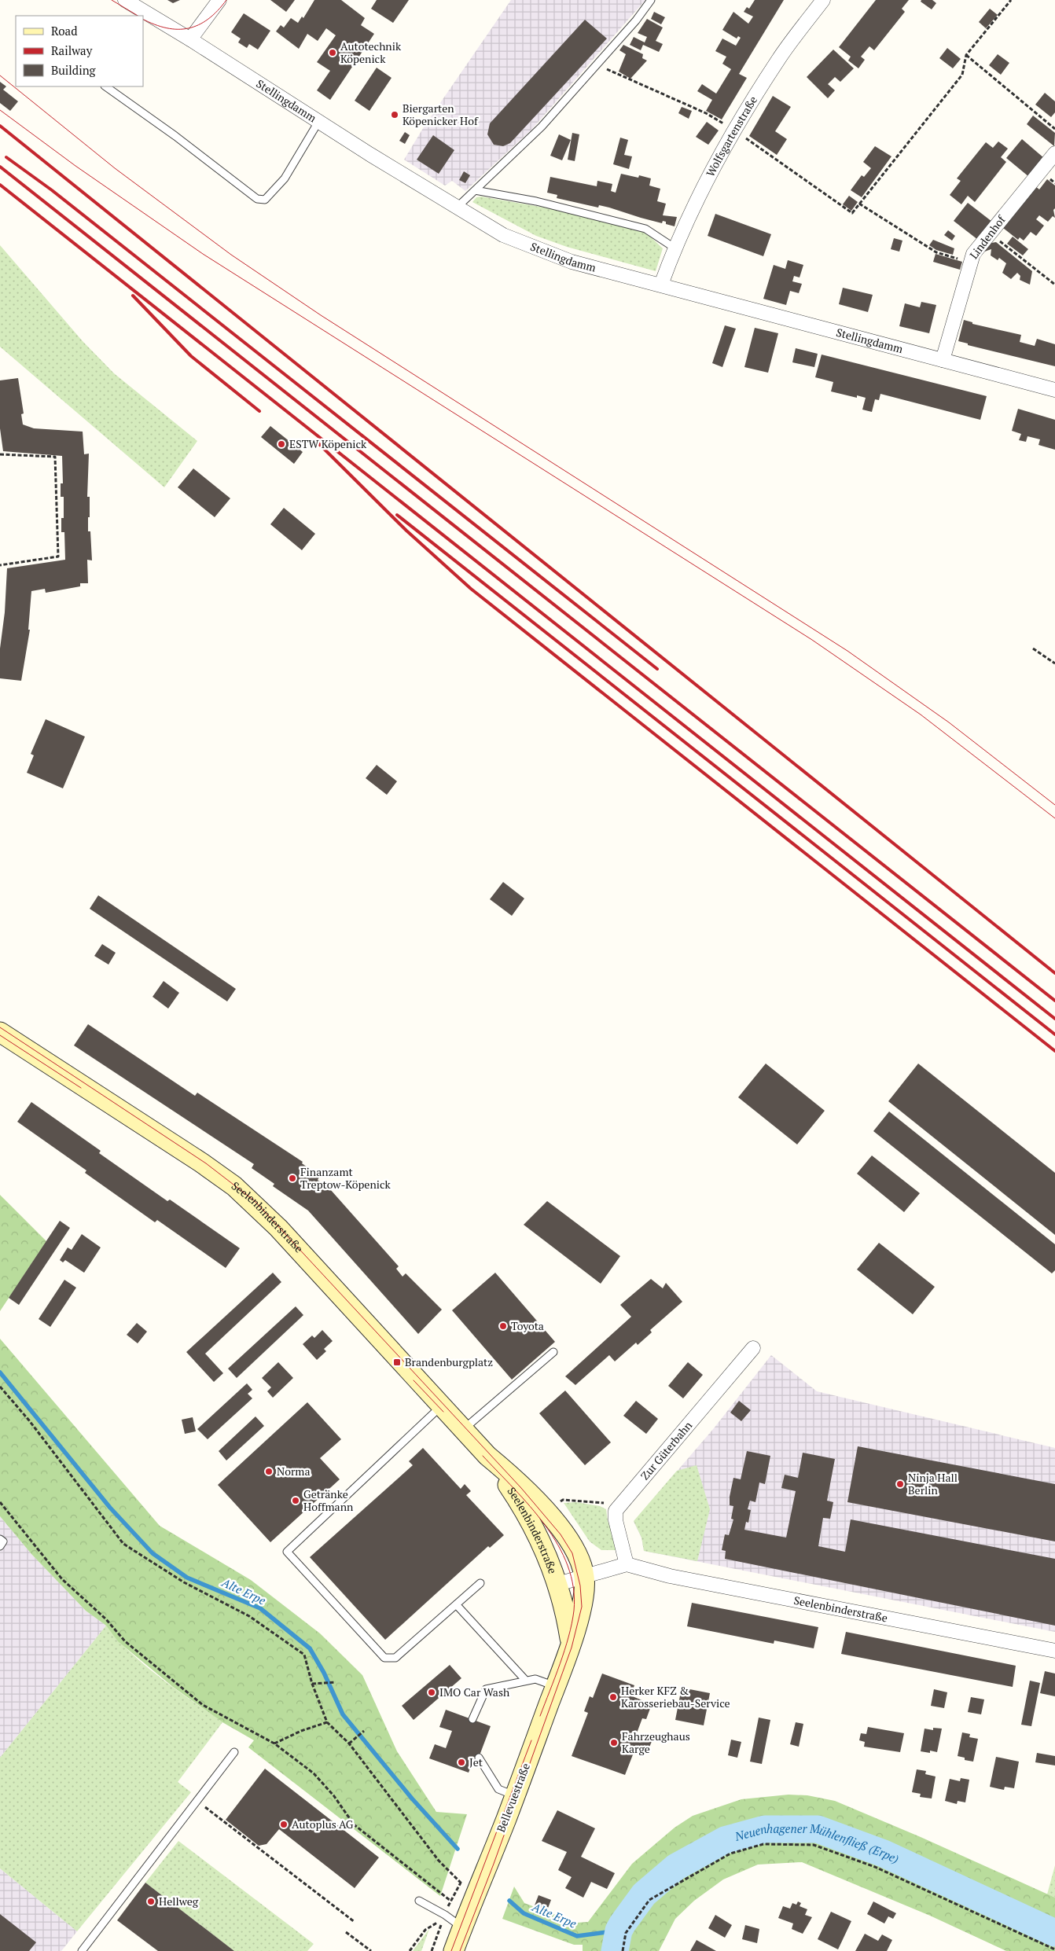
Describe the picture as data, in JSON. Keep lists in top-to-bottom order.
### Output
{
  "streets": {
    "street": [
      "Stellingdamm",
      "Wolfsgartenstraße",
      "Lindenhof",
      "Seelenbinderstraße",
      "Zur Güterbahn",
      "Bellevuestraße"
    ]
  },
  "crossings": [
    ["Stellingdamm", "Wolfsgartenstraße"],
    ["Stellingdamm", "Lindenhof"],
    ["Seelenbinderstraße", "Bellevuestraße"]
  ],
  "water": ["Alte Erpe", "Neuenhagener Mühlenfließ (Erpe)"],
  "places": {
    "other": [
      "Autotechnik Köpenick",
      "Biergarten Köpenicker Hof",
      "ESTW Köpenick",
      "Finanzamt Treptow-Köpenick",
      "Toyota",
      "Norma",
      "Ninja Hall Berlin",
      "Getränke Hoffmann",
      "IMO Car Wash",
      "Herker KFZ & Karosseriebau-Service",
      "Fahrzeughaus Karge",
      "Jet",
      "Autoplus AG",
      "Hellweg"
    ],
    "transit": ["Brandenburgplatz"]
  },
  "legend": ["Road", "Railway", "Building"]
}
